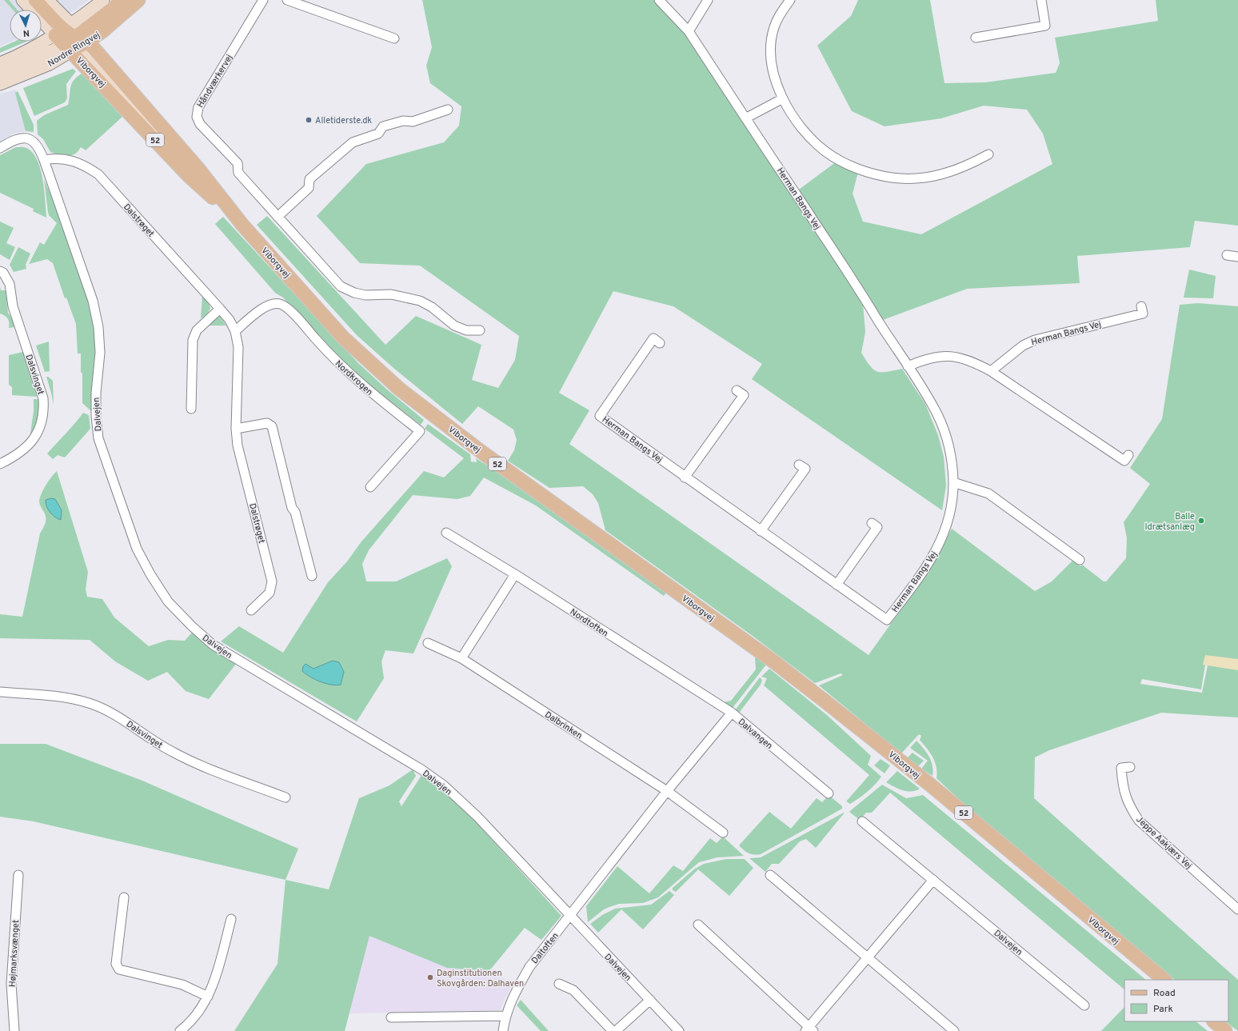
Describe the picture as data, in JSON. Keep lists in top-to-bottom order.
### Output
{
  "streets": {
    "main road": ["Nordre Ringvej", "Viborgvej", "52"],
    "street": [
      "Håndværkervej",
      "Herman Bangs Vej",
      "Dalstrøget",
      "Dalsvinget",
      "Nordkrogen",
      "Dalvejen",
      "Nordtoften",
      "Dalbrinken",
      "Dalvangen",
      "Jeppe Aakjærs Vej",
      "Daltoften",
      "Højmarksvænget"
    ]
  },
  "crossings": [
    ["Nordre Ringvej", "Viborgvej"],
    ["Dalstrøget", "Nordkrogen"],
    ["Dalstrøget", "Dalvejen"],
    ["Dalvejen", "Dalvangen"],
    ["Dalvejen", "Daltoften"],
    ["Nordtoften", "Dalvangen"],
    ["Dalbrinken", "Dalvangen"],
    ["Dalvangen", "Daltoften"]
  ],
  "places": ["Alletiderste.dk", "Balle Idrætsanlæg", "Daginstitutionen Skovgården: Dalhaven"],
  "legend": ["Road", "Park"],
  "north": "bottom"
}
